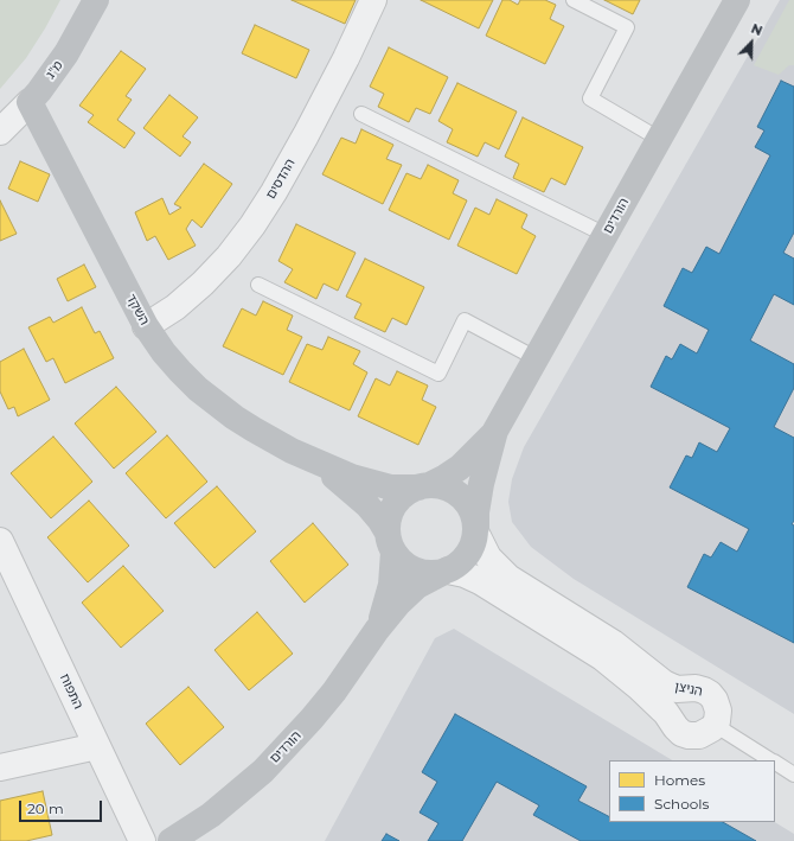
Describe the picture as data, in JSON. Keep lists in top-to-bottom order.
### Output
{
  "streets": {
    "street": [
      "מ\"ג",
      "ההדסים",
      "הורדים",
      "השקד",
      "הניצן",
      "התפוח"
    ]
  },
  "crossings": [
    ["מ\"ג", "השקד"],
    ["ההדסים", "השקד"],
    ["הורדים", "השקד"],
    ["הורדים", "הניצן"],
    ["השקד", "הניצן"]
  ],
  "legend": ["Homes", "Schools"],
  "scale_bar": "20 m",
  "north": "top right"
}
